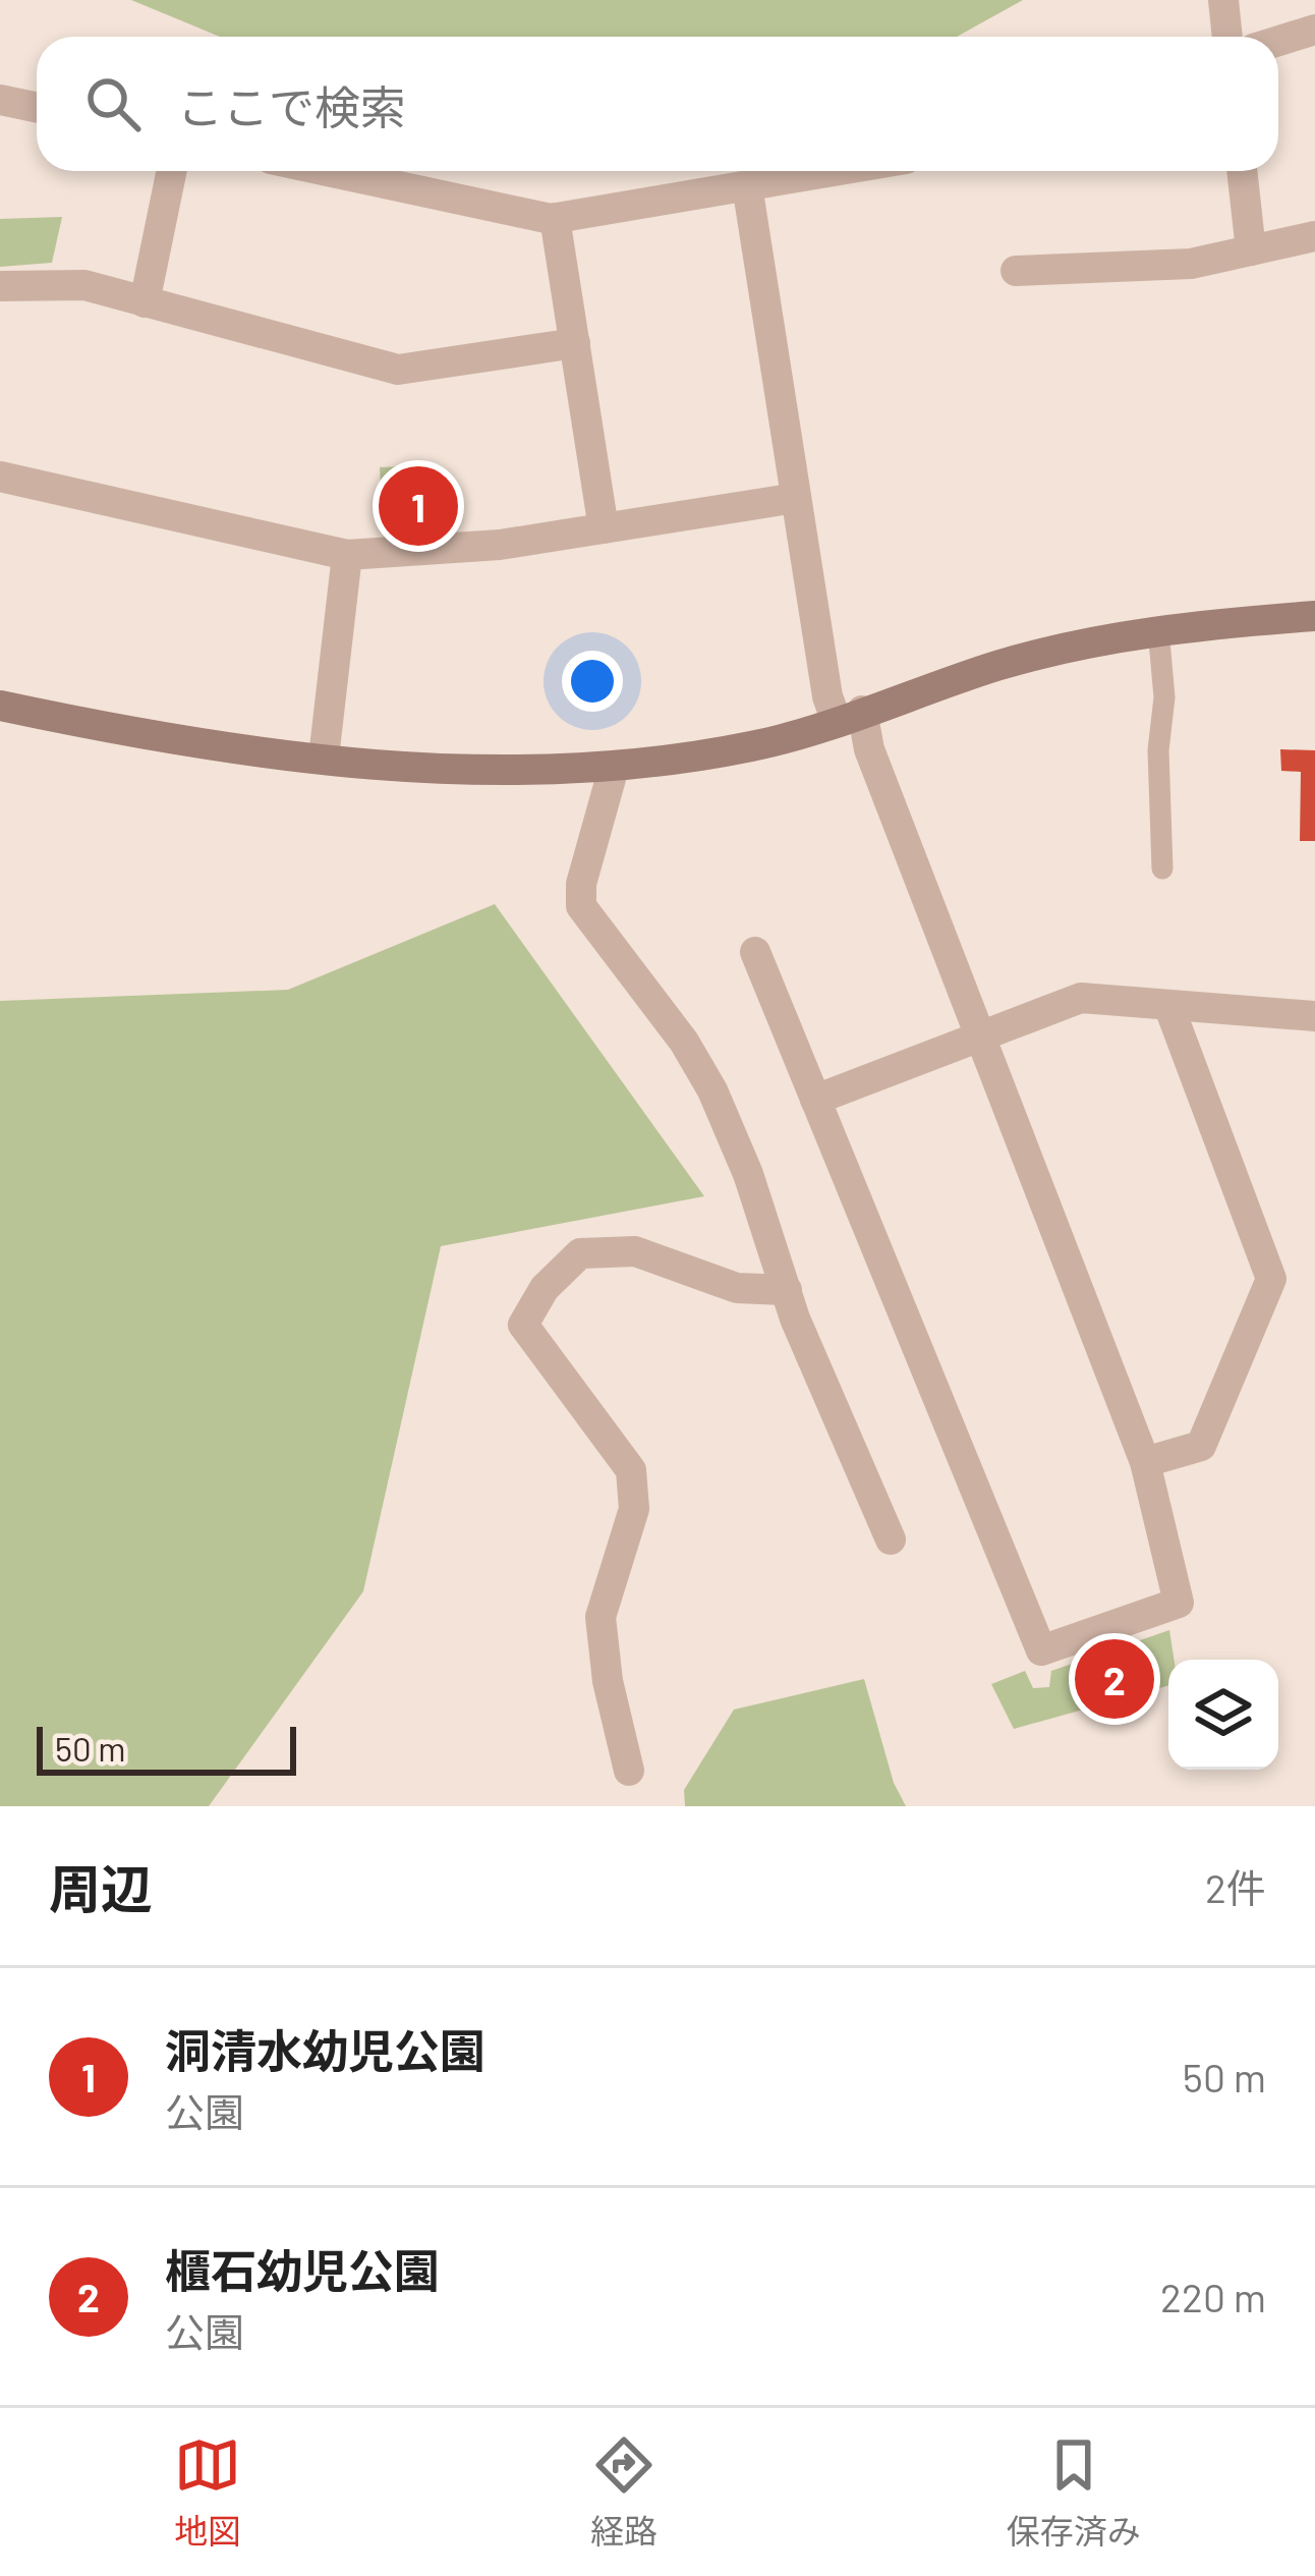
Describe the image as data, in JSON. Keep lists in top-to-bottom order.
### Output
{
  "scale_bar": "50 m",
  "page": {
    "search": "ここで検索",
    "pins": ["1", "2"],
    "scale": "50 m",
    "heading": ["周辺", "2件"],
    "list": [
      {
        "mark": "1",
        "name": "洞清水幼児公園",
        "note": "公園",
        "value": "50 m"
      },
      {
        "mark": "2",
        "name": "櫃石幼児公園",
        "note": "公園",
        "value": "220 m"
      }
    ],
    "nav": ["地図", "経路", "保存済み"]
  }
}
